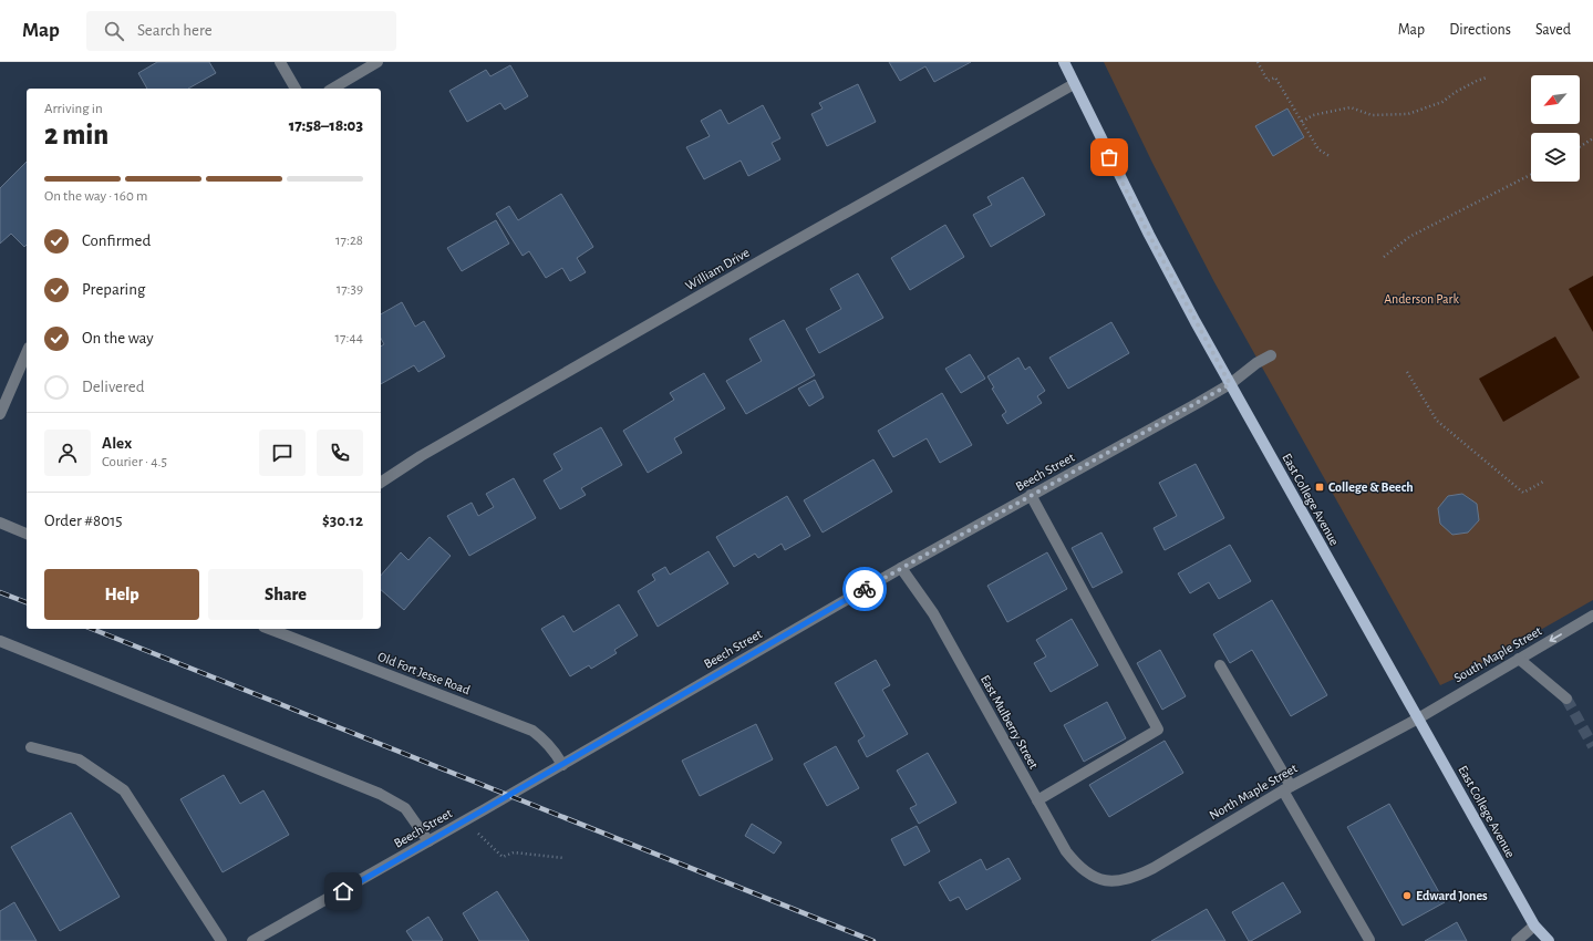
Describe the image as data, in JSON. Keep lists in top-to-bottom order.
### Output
{
  "streets": {
    "main road": ["East College Avenue"],
    "street": [
      "William Drive",
      "Beech Street",
      "South Maple Street",
      "Old Fort Jesse Road",
      "East Mulberry Street",
      "North Maple Street"
    ]
  },
  "crossings": [
    ["William Drive", "East College Avenue"],
    ["Beech Street", "East College Avenue"],
    ["Beech Street", "Old Fort Jesse Road"],
    ["Beech Street", "East Mulberry Street"],
    ["East College Avenue", "South Maple Street"],
    ["East College Avenue", "North Maple Street"],
    ["South Maple Street", "North Maple Street"],
    ["East Mulberry Street", "North Maple Street"]
  ],
  "one_way": ["South Maple Street"],
  "parks": ["Anderson Park"],
  "places": {
    "transit": ["College & Beech"],
    "other": ["Edward Jones"]
  },
  "north": "bottom left",
  "page": {
    "header": "Map",
    "search": "Search here",
    "nav": ["Map", "Directions", "Saved"],
    "heading": ["2 min", "Arriving in", "17:58–18:03"],
    "panel": [
      "Alex",
      "Courier · 4.5",
      "Order #8015",
      "$30.12"
    ],
    "bar": "On the way · 160 m",
    "list": [
      ["Confirmed", "17:28"],
      ["Preparing", "17:39"],
      ["On the way", "17:44"],
      "Delivered"
    ],
    "buttons": ["Help", "Share"]
  }
}
